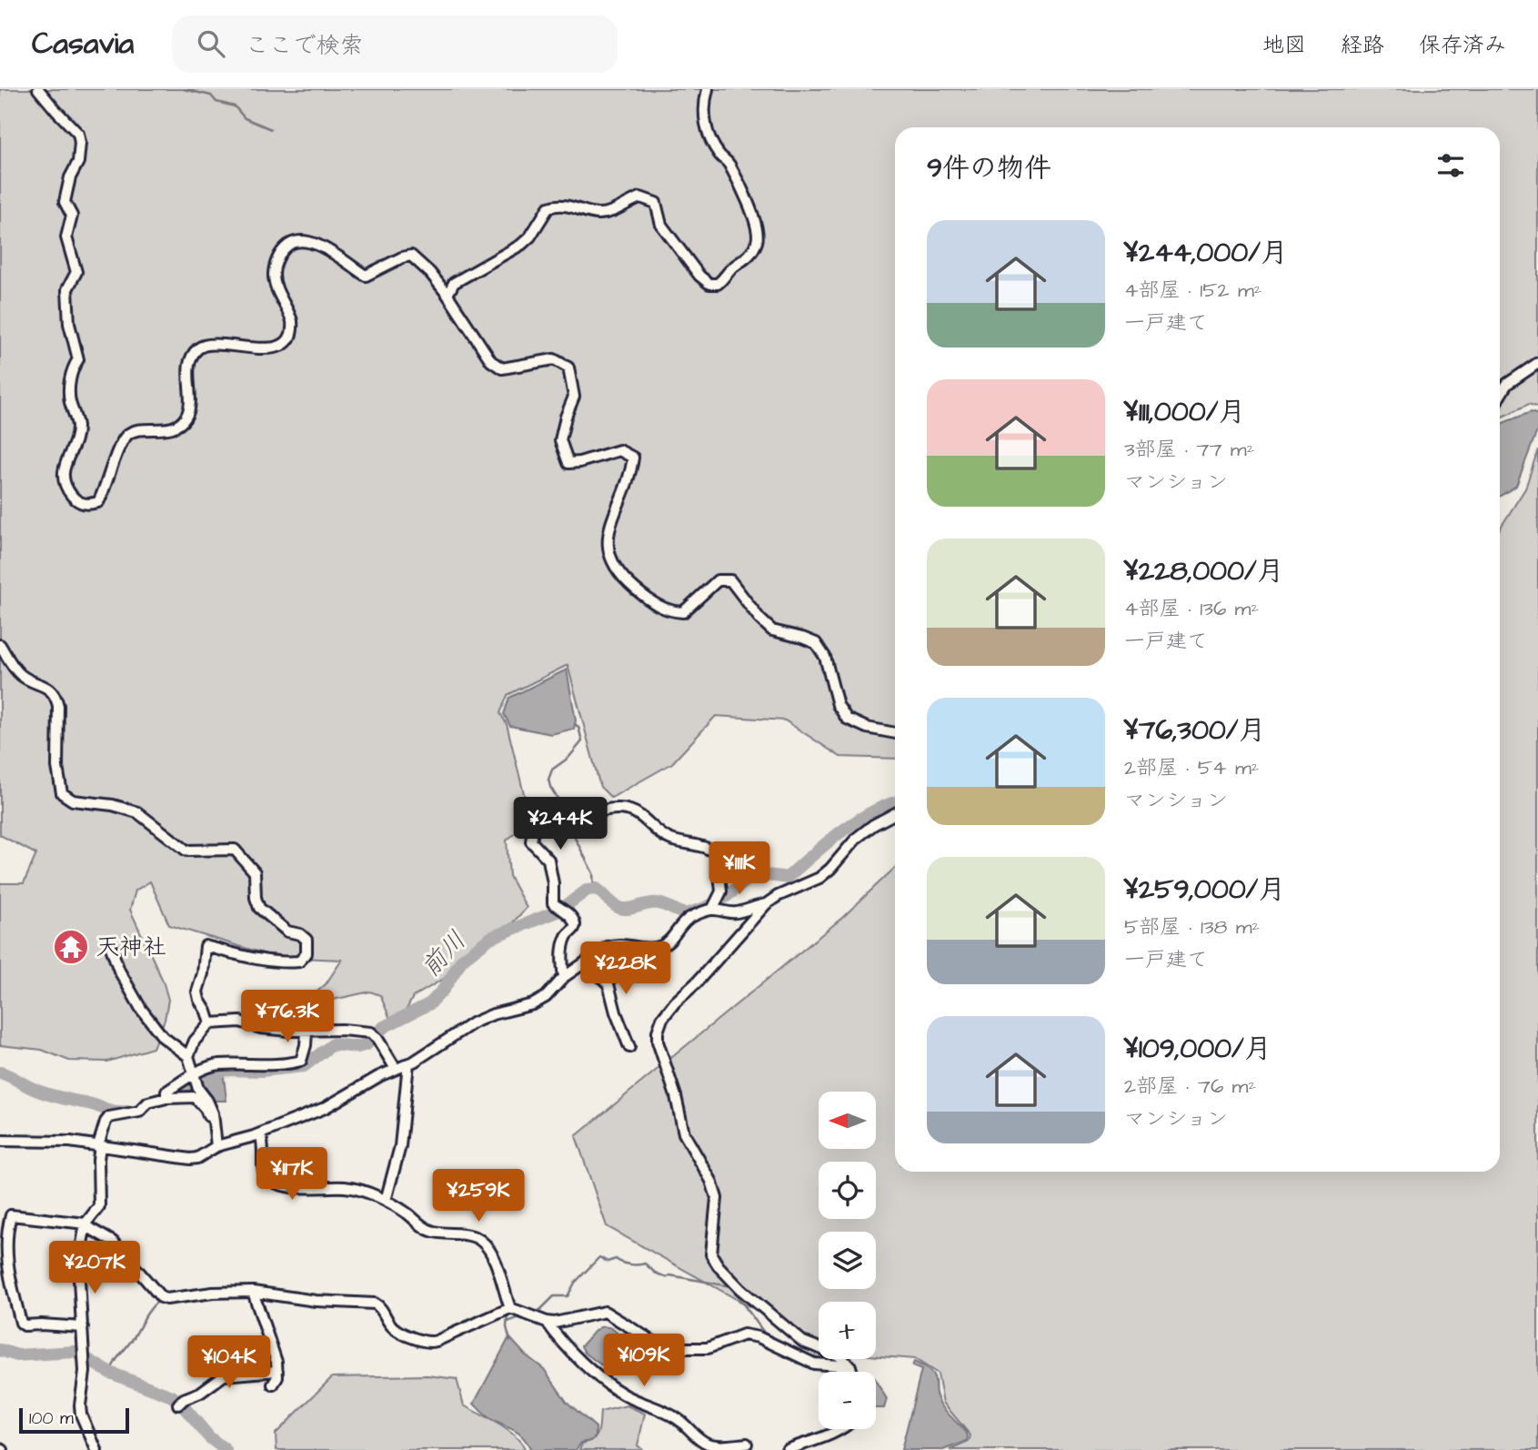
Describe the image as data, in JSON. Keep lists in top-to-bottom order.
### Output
{
  "water": ["前川"],
  "places": {
    "temple": ["天神社"]
  },
  "scale_bar": "100 m",
  "north": "left",
  "page": {
    "header": "Casavia",
    "search": "ここで検索",
    "nav": ["地図", "経路", "保存済み"],
    "heading": "9件の物件",
    "list": [
      {
        "name": "¥244,000/月",
        "note": "4部屋 · 152 m² · 一戸建て"
      },
      {
        "name": "¥111,000/月",
        "note": "3部屋 · 77 m² · マンション"
      },
      {
        "name": "¥228,000/月",
        "note": "4部屋 · 136 m² · 一戸建て"
      },
      {
        "name": "¥76,300/月",
        "note": "2部屋 · 54 m² · マンション"
      },
      {
        "name": "¥259,000/月",
        "note": "5部屋 · 138 m² · 一戸建て"
      },
      {
        "name": "¥109,000/月",
        "note": "2部屋 · 76 m² · マンション"
      }
    ],
    "price": [
      "¥244K",
      "¥111K",
      "¥228K",
      "¥76.3K",
      "¥117K",
      "¥259K",
      "¥207K",
      "¥109K",
      "¥104K"
    ],
    "map_buttons": ["+", "−"],
    "scale": "100 m"
  }
}
